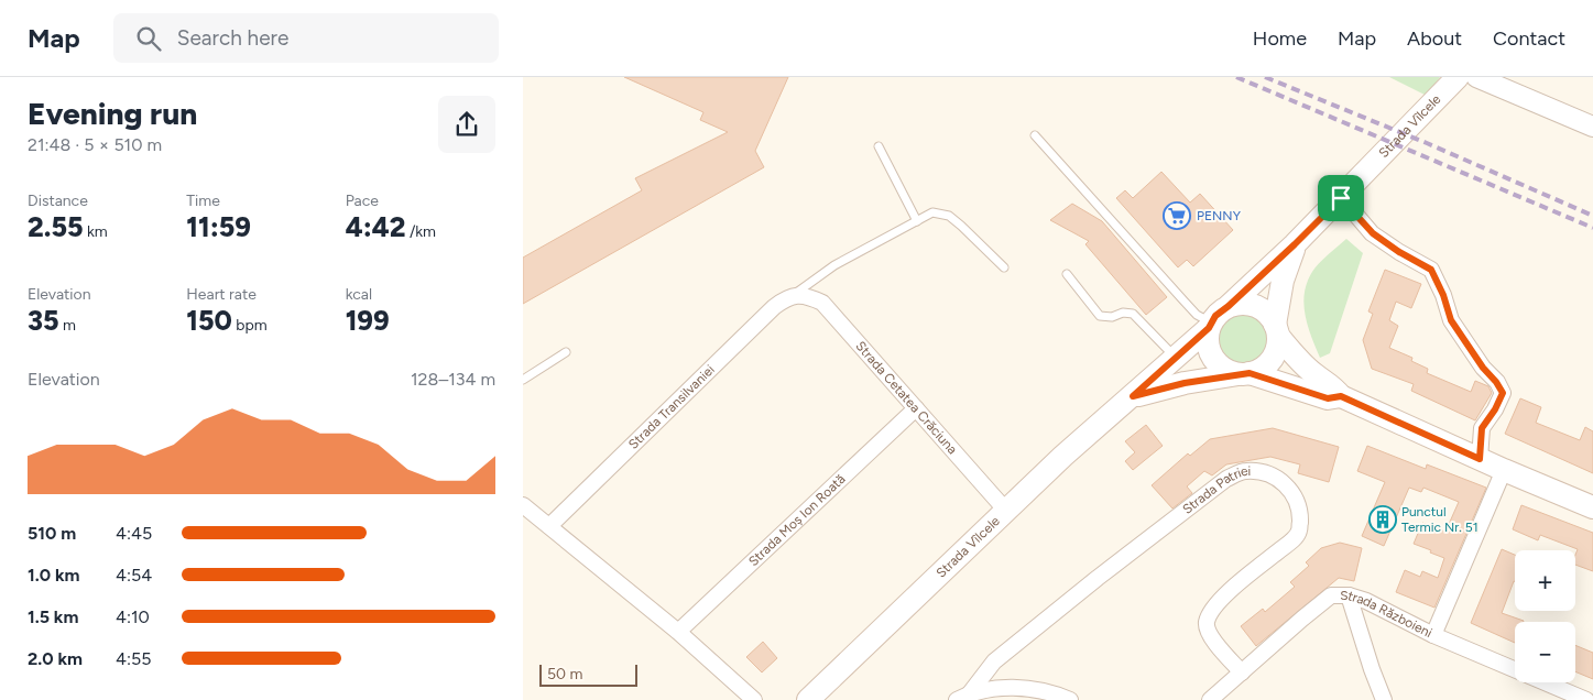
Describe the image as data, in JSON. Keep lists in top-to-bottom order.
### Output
{
  "streets": {
    "main road": ["Strada Vîlcele"],
    "street": [
      "Strada Cetatea Crăciuna",
      "Strada Transilvaniei",
      "Strada Patriei",
      "Strada Moș Ion Roată",
      "Strada Războieni"
    ]
  },
  "crossings": [
    ["Strada Vîlcele", "Strada Cetatea Crăciuna"],
    ["Strada Cetatea Crăciuna", "Strada Transilvaniei"],
    ["Strada Cetatea Crăciuna", "Strada Moș Ion Roată"],
    ["Strada Patriei", "Strada Războieni"]
  ],
  "places": {
    "supermarket": ["PENNY"],
    "building": ["Punctul Termic Nr. 51"]
  },
  "scale_bar": "50 m",
  "page": {
    "header": "Map",
    "search": "Search here",
    "nav": [
      "Home",
      "Map",
      "About",
      "Contact"
    ],
    "heading": ["Evening run", "21:48 · 5 × 510 m"],
    "stats": [
      ["Distance", "2.55 km"],
      ["Time", "11:59"],
      ["Pace", "4:42 /km"],
      ["Elevation", "35 m"],
      ["Heart rate", "150 bpm"],
      ["kcal", "199"]
    ],
    "chart": ["Elevation", "128–134 m"],
    "list": [
      {
        "name": "510 m",
        "note": "4:45"
      },
      {
        "name": "1.0 km",
        "note": "4:54"
      },
      {
        "name": "1.5 km",
        "note": "4:10"
      },
      {
        "name": "2.0 km",
        "note": "4:55"
      }
    ],
    "map_buttons": ["+", "−"],
    "scale": "50 m"
  }
}
